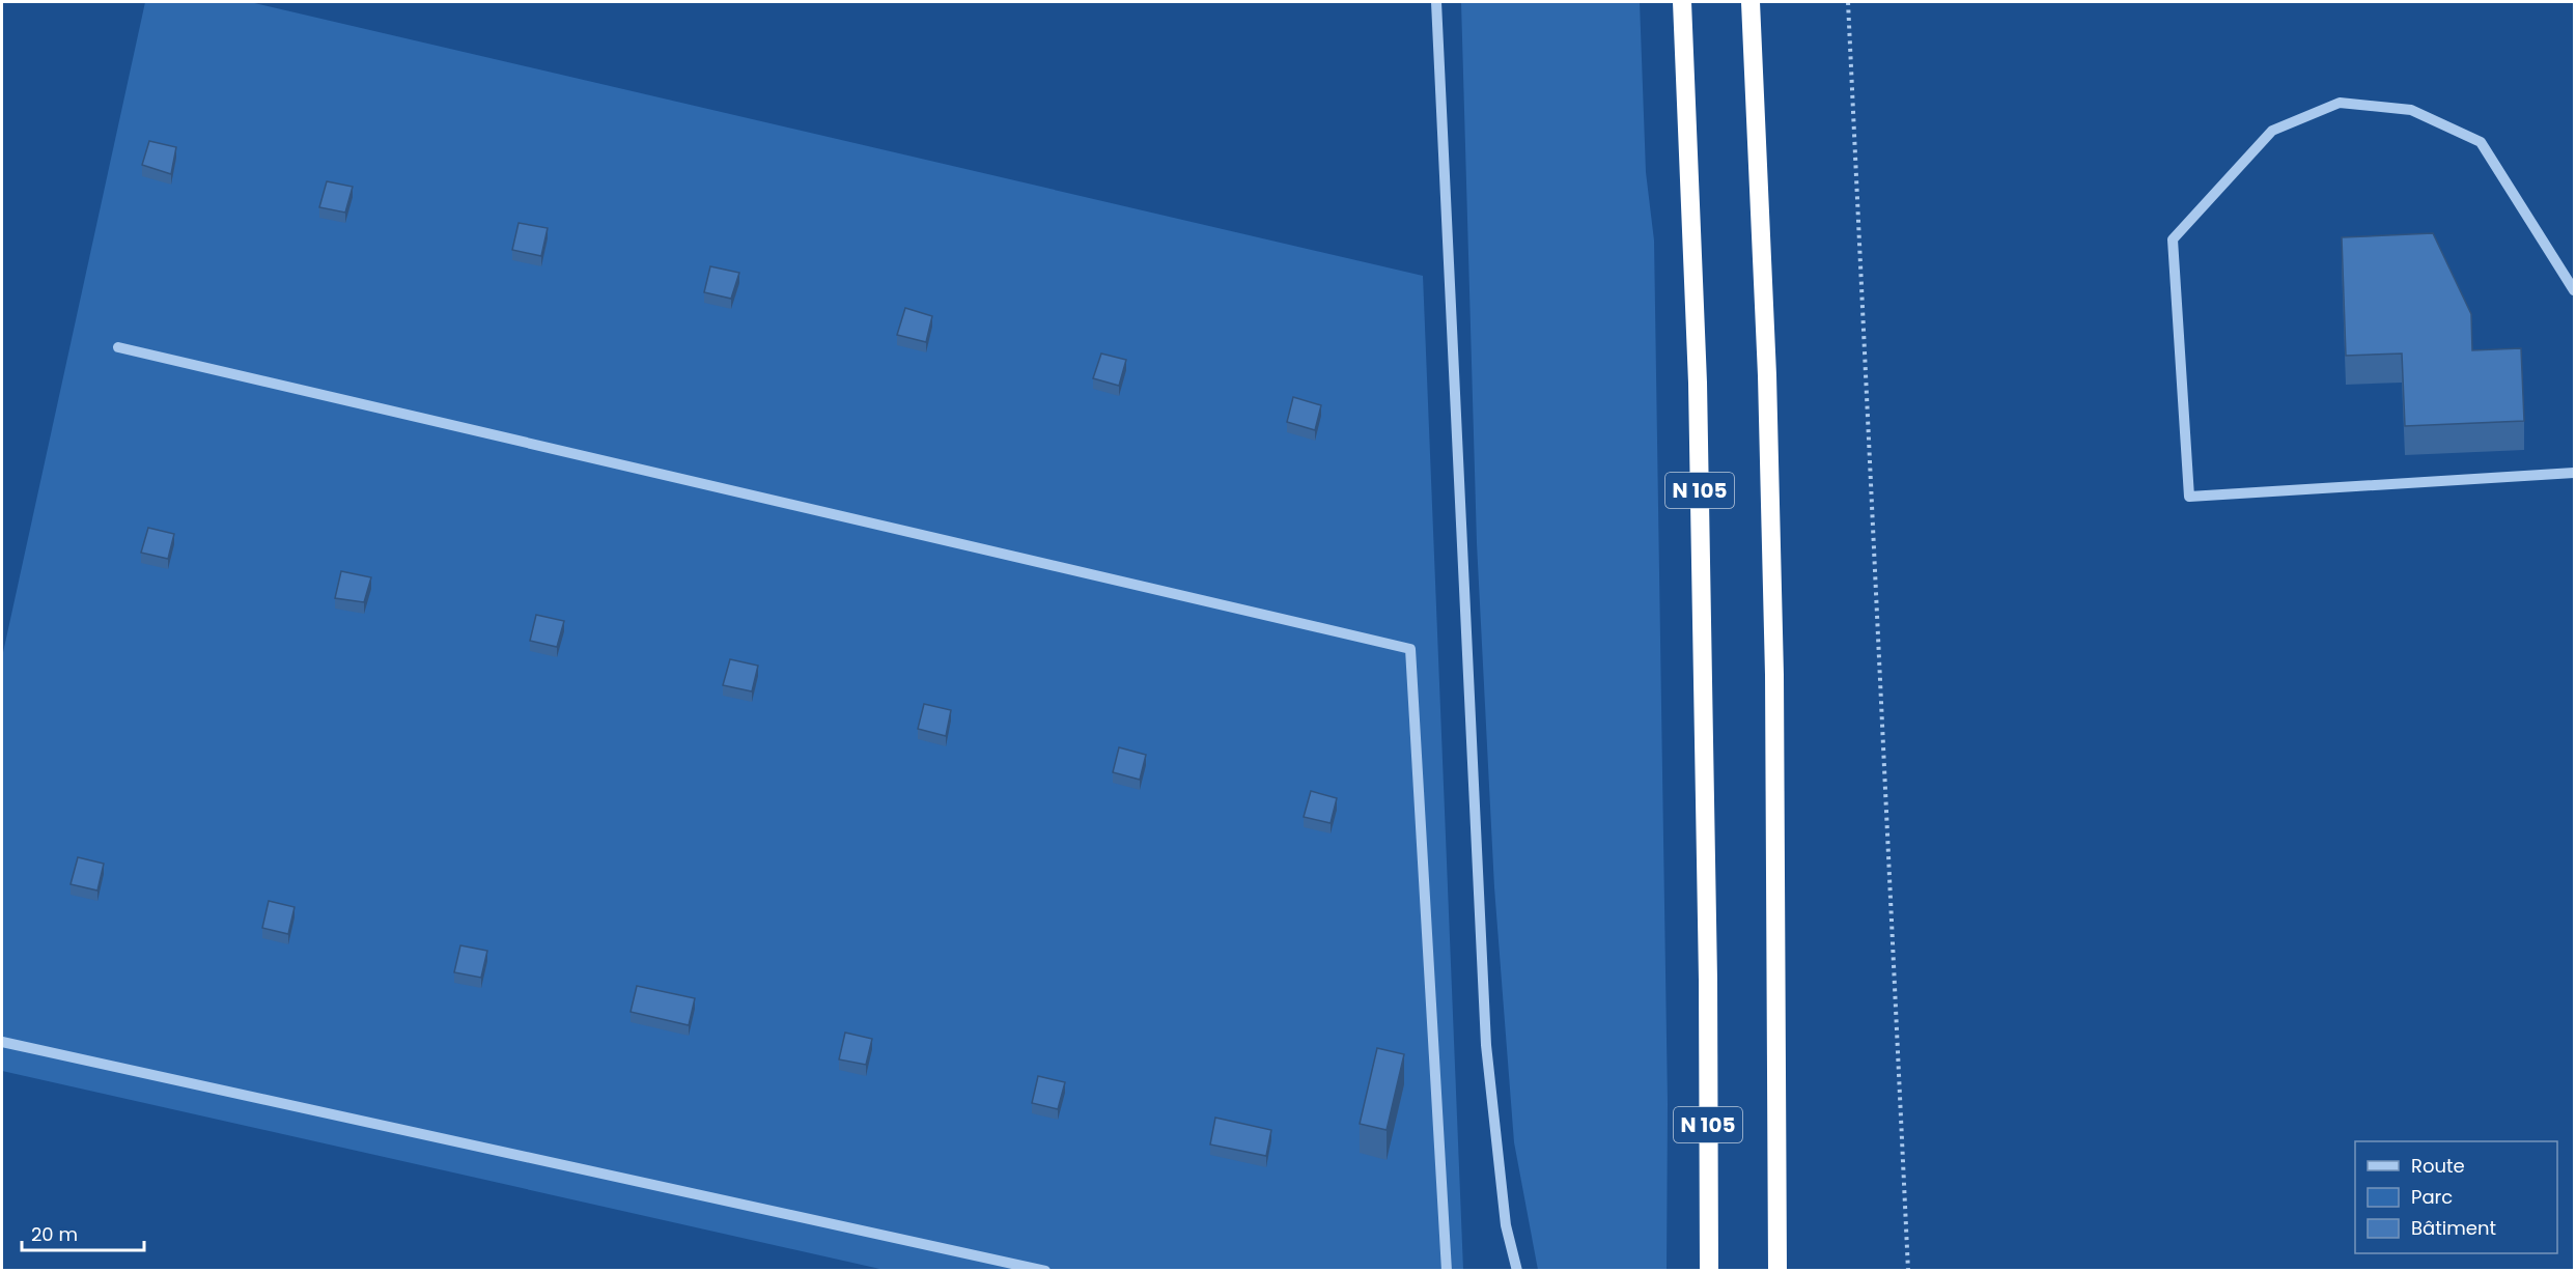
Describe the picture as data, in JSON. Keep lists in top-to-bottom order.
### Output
{
  "streets": {
    "highway": ["N 105"]
  },
  "legend": ["Route", "Parc", "Bâtiment"],
  "scale_bar": "20 m"
}
